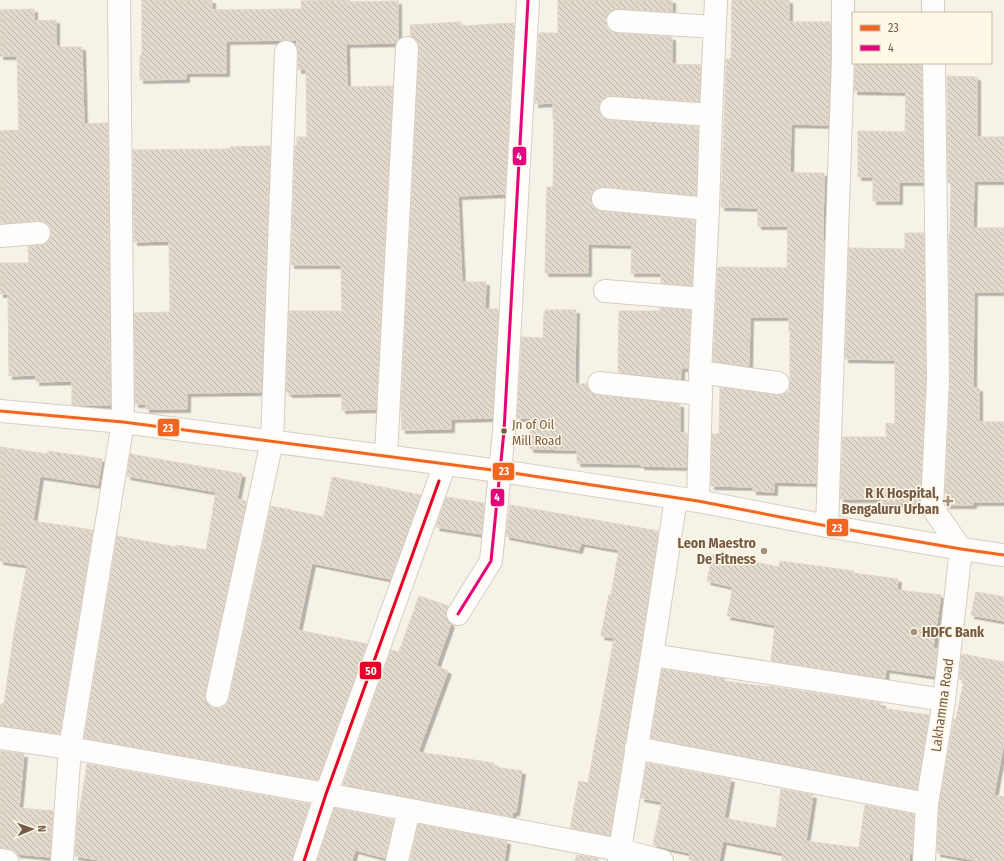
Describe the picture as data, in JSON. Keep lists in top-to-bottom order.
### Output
{
  "streets": {
    "street": ["Lakhamma Road"]
  },
  "places": {
    "other": ["Jn of Oil Mill Road", "Leon Maestro De Fitness", "HDFC Bank"],
    "health": ["R K Hospital, Bengaluru Urban"]
  },
  "lines": ["transit line 4", "transit line 23", "transit line 50"],
  "legend": ["23", "4"],
  "north": "right"
}
